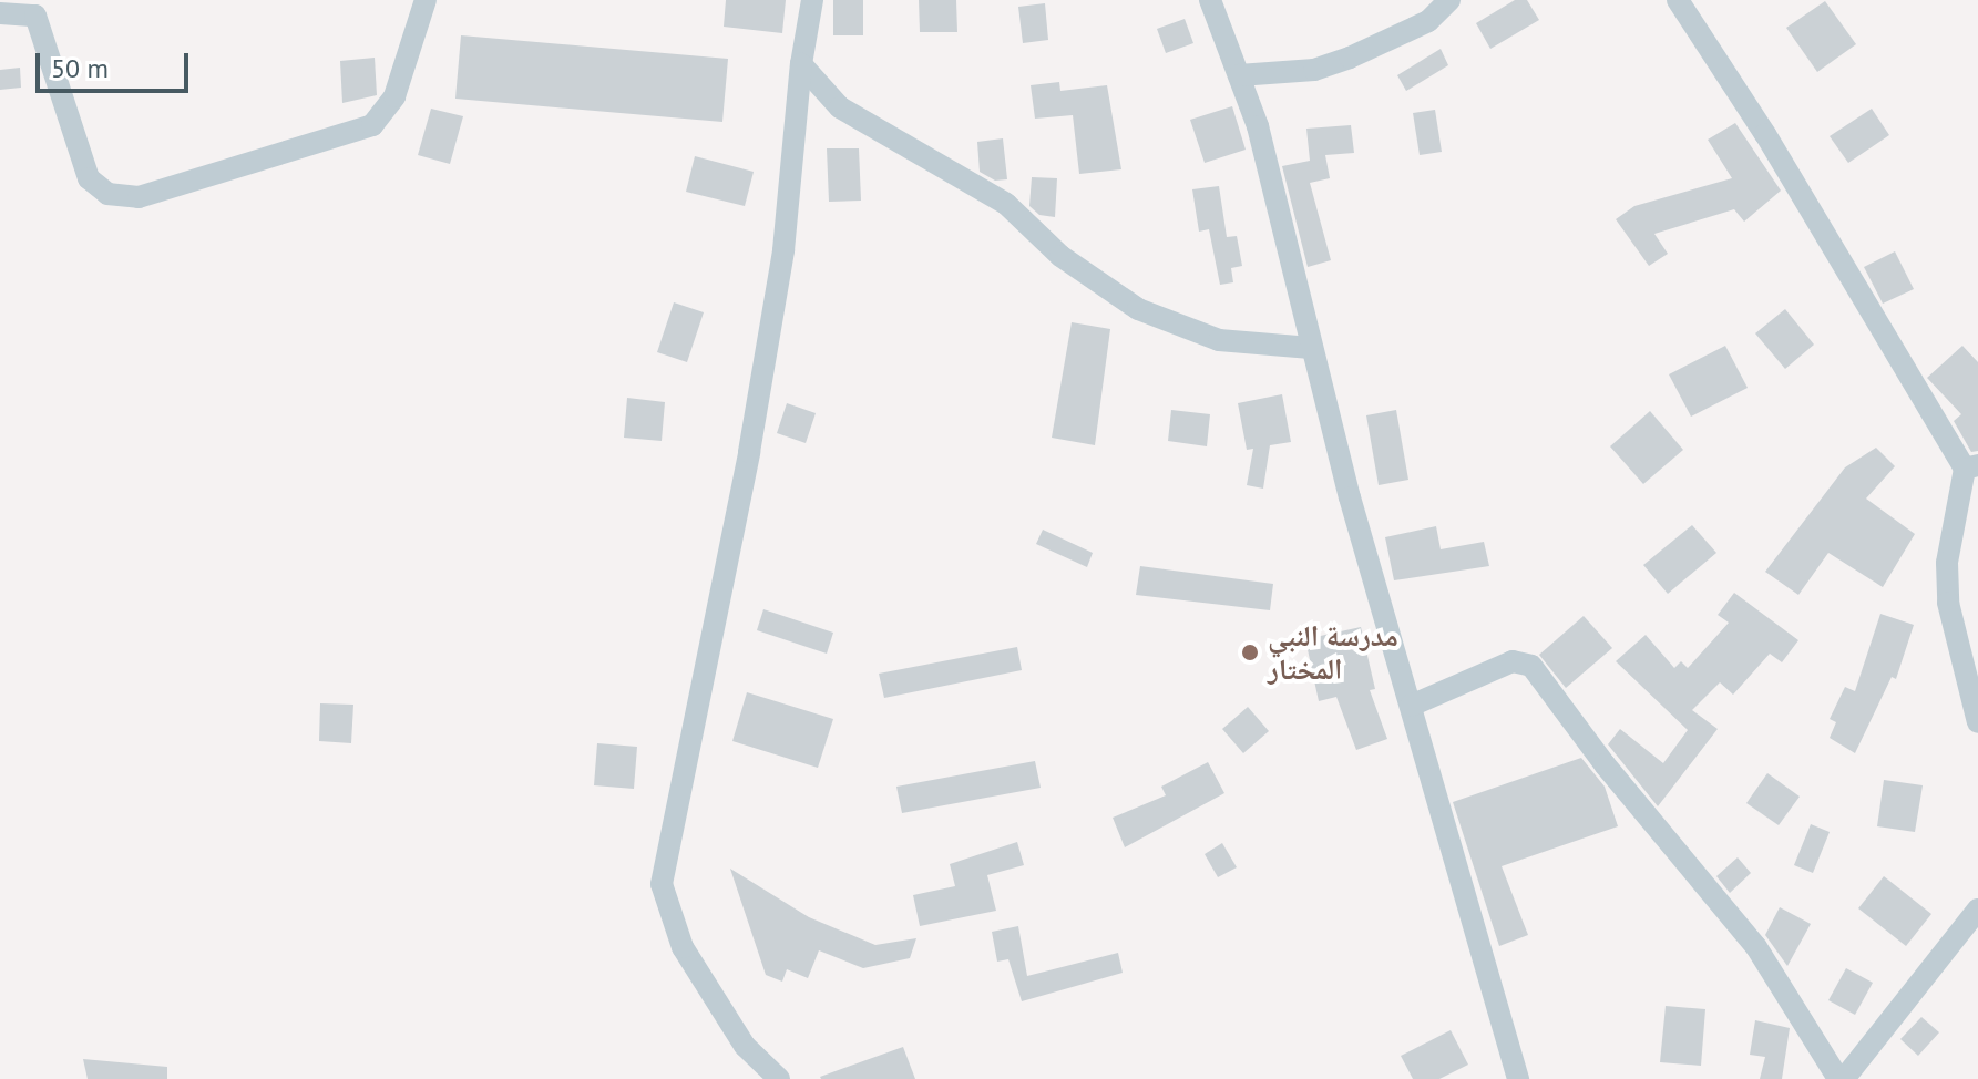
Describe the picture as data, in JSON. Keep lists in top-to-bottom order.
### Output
{
  "places": ["مدرسة النبي المختار"],
  "scale_bar": "50 m"
}
